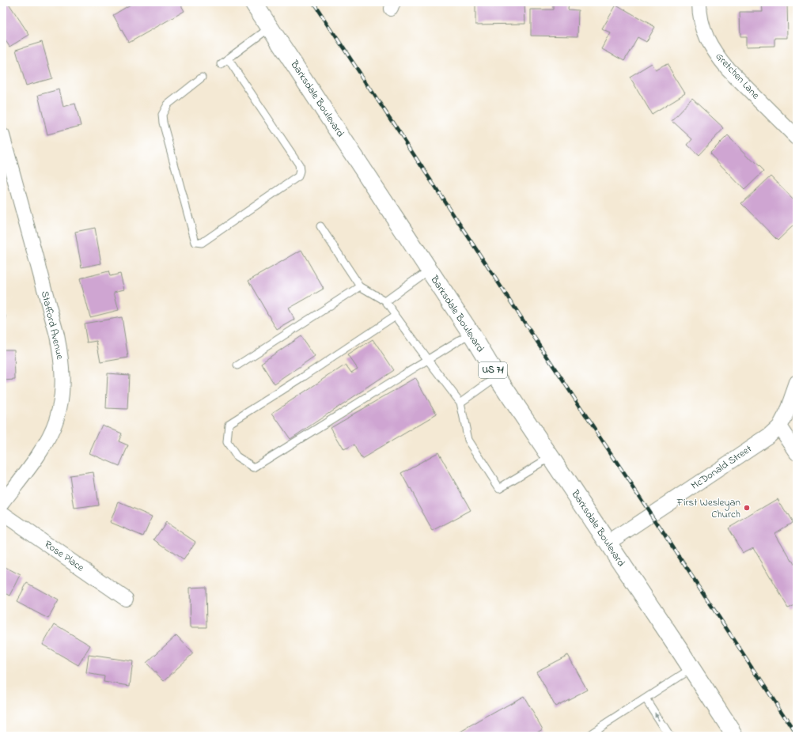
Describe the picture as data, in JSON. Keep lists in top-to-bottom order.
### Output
{
  "streets": {
    "main road": ["Barksdale Boulevard", "US 71"],
    "street": [
      "Gretchen Lane",
      "Stafford Avenue",
      "McDonald Street",
      "Rose Place"
    ]
  },
  "crossings": [
    ["Barksdale Boulevard", "McDonald Street"]
  ],
  "places": ["First Wesleyan Church"]
}
